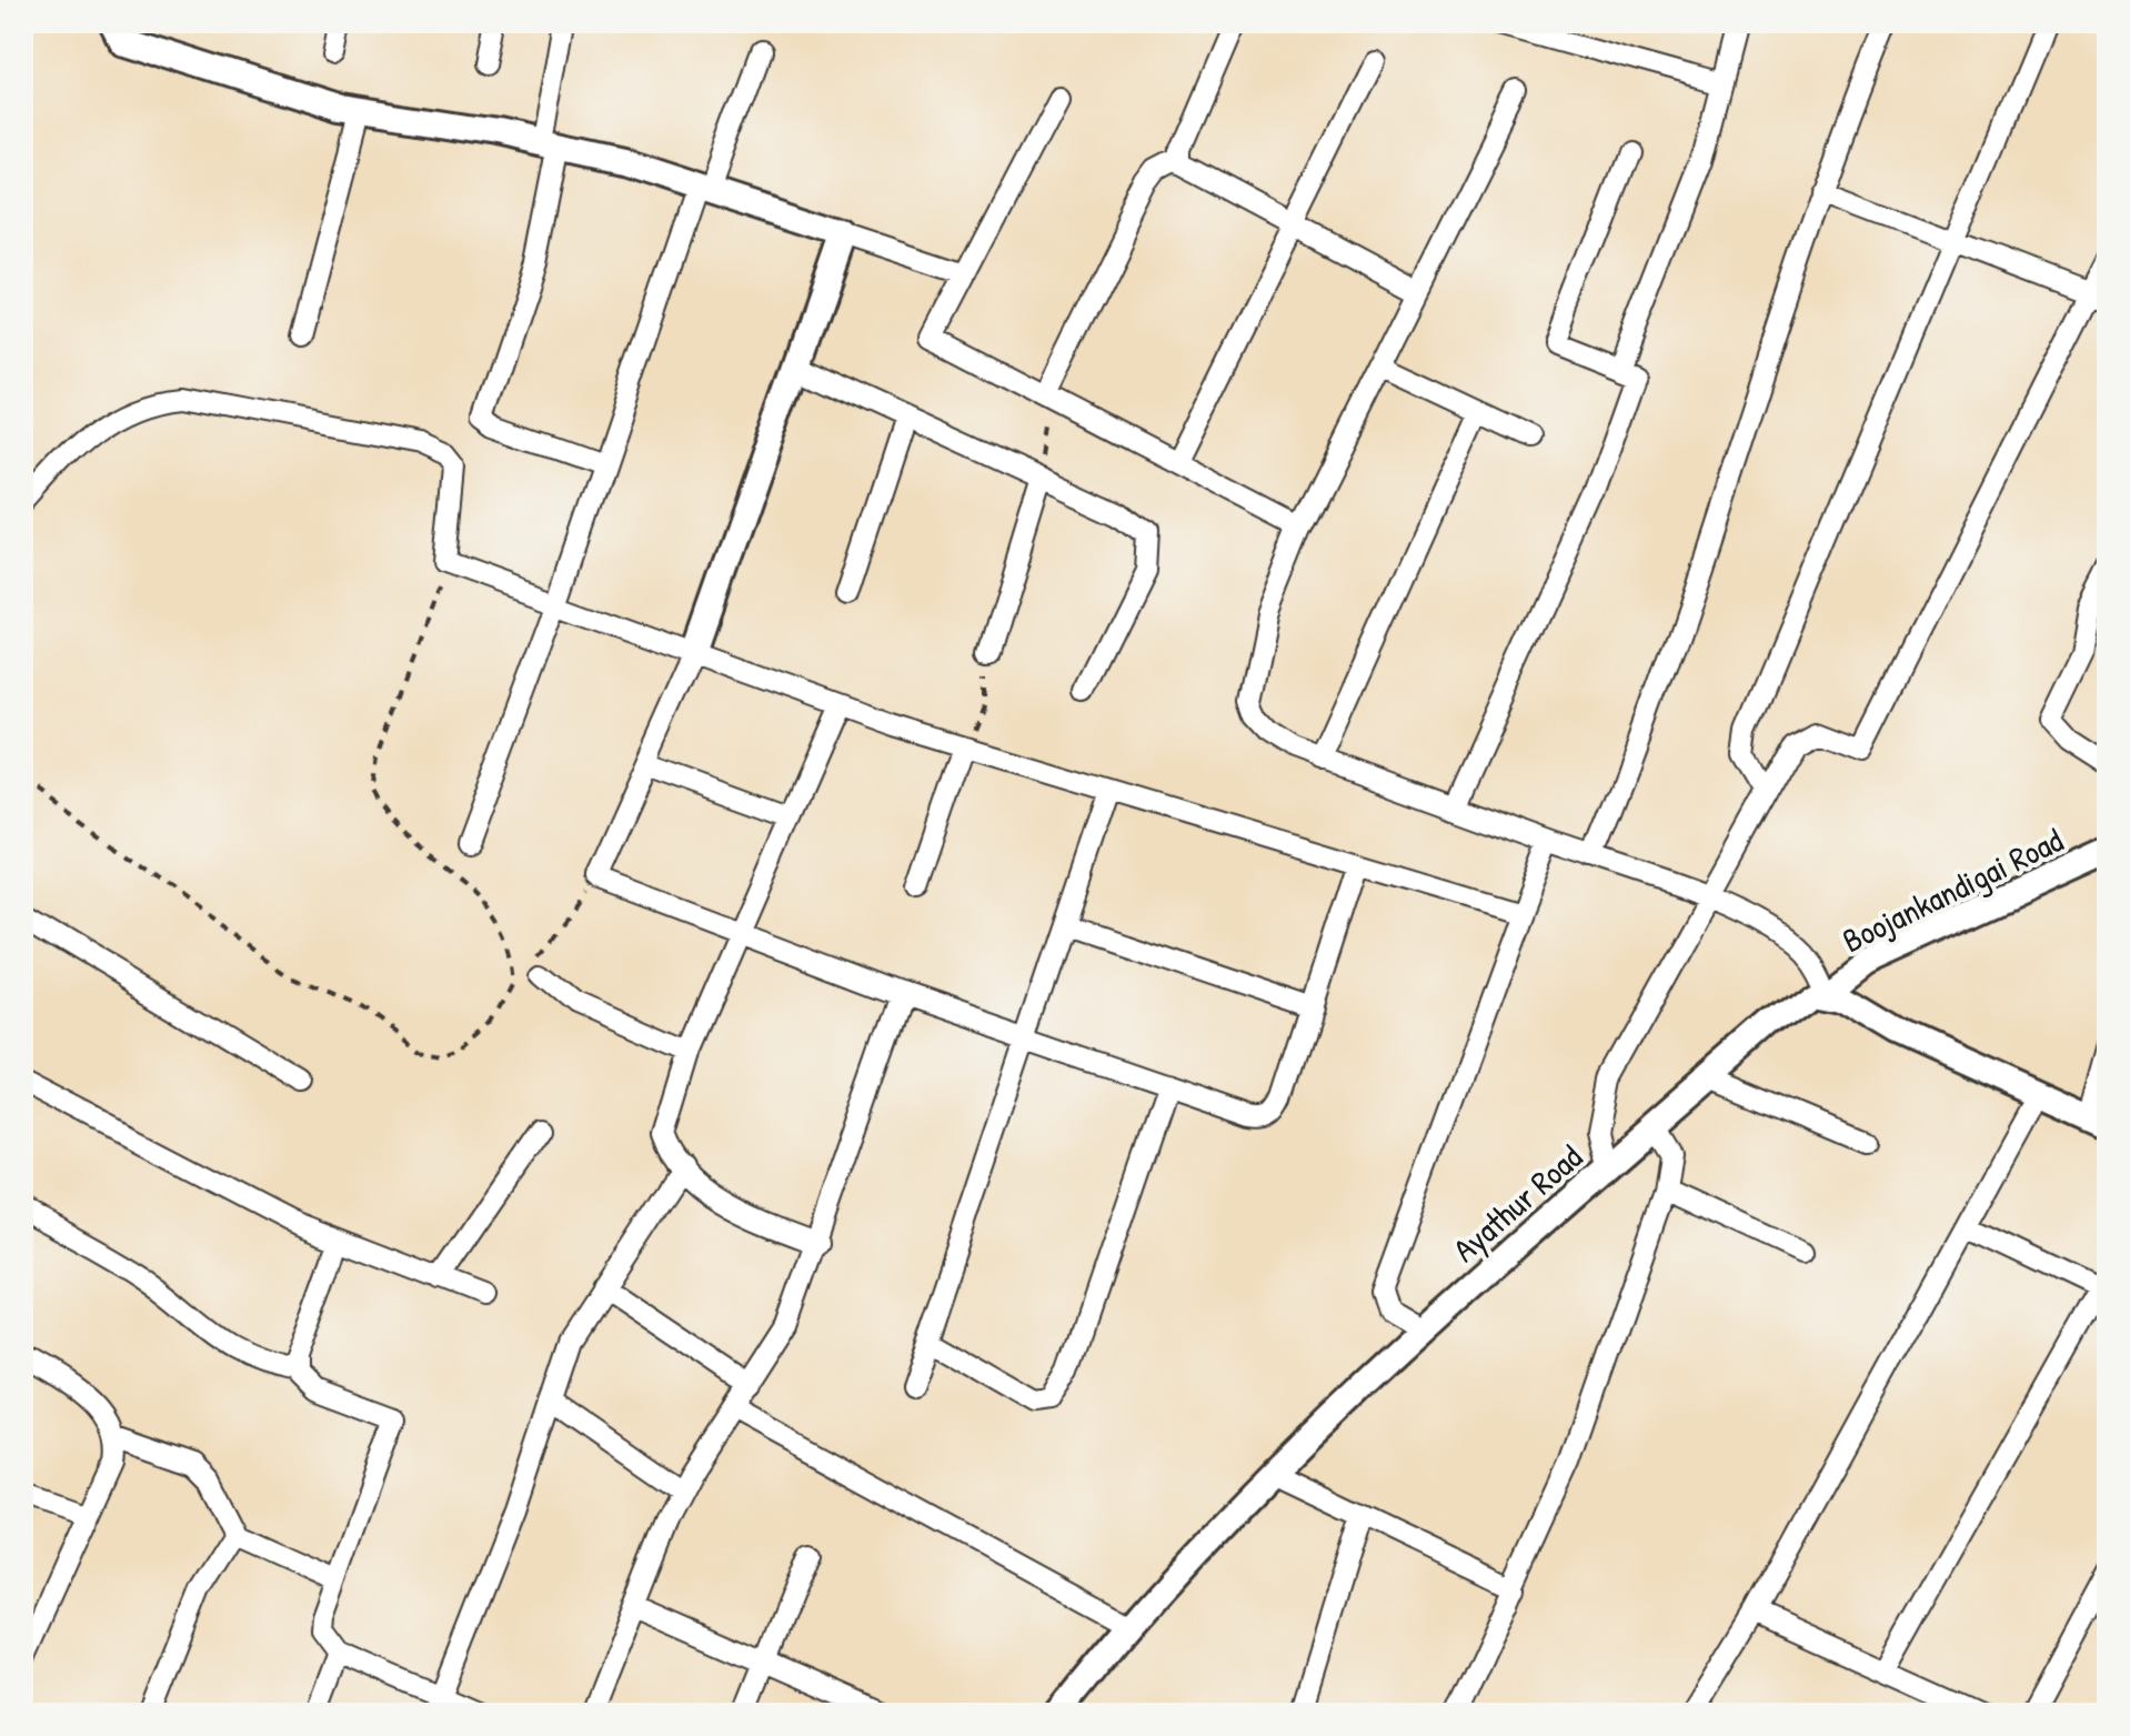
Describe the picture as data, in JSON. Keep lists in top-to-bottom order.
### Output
{
  "streets": {
    "street": ["Boojankandigai Road", "Ayathur Road"]
  },
  "crossings": [
    ["Boojankandigai Road", "Ayathur Road"]
  ]
}
